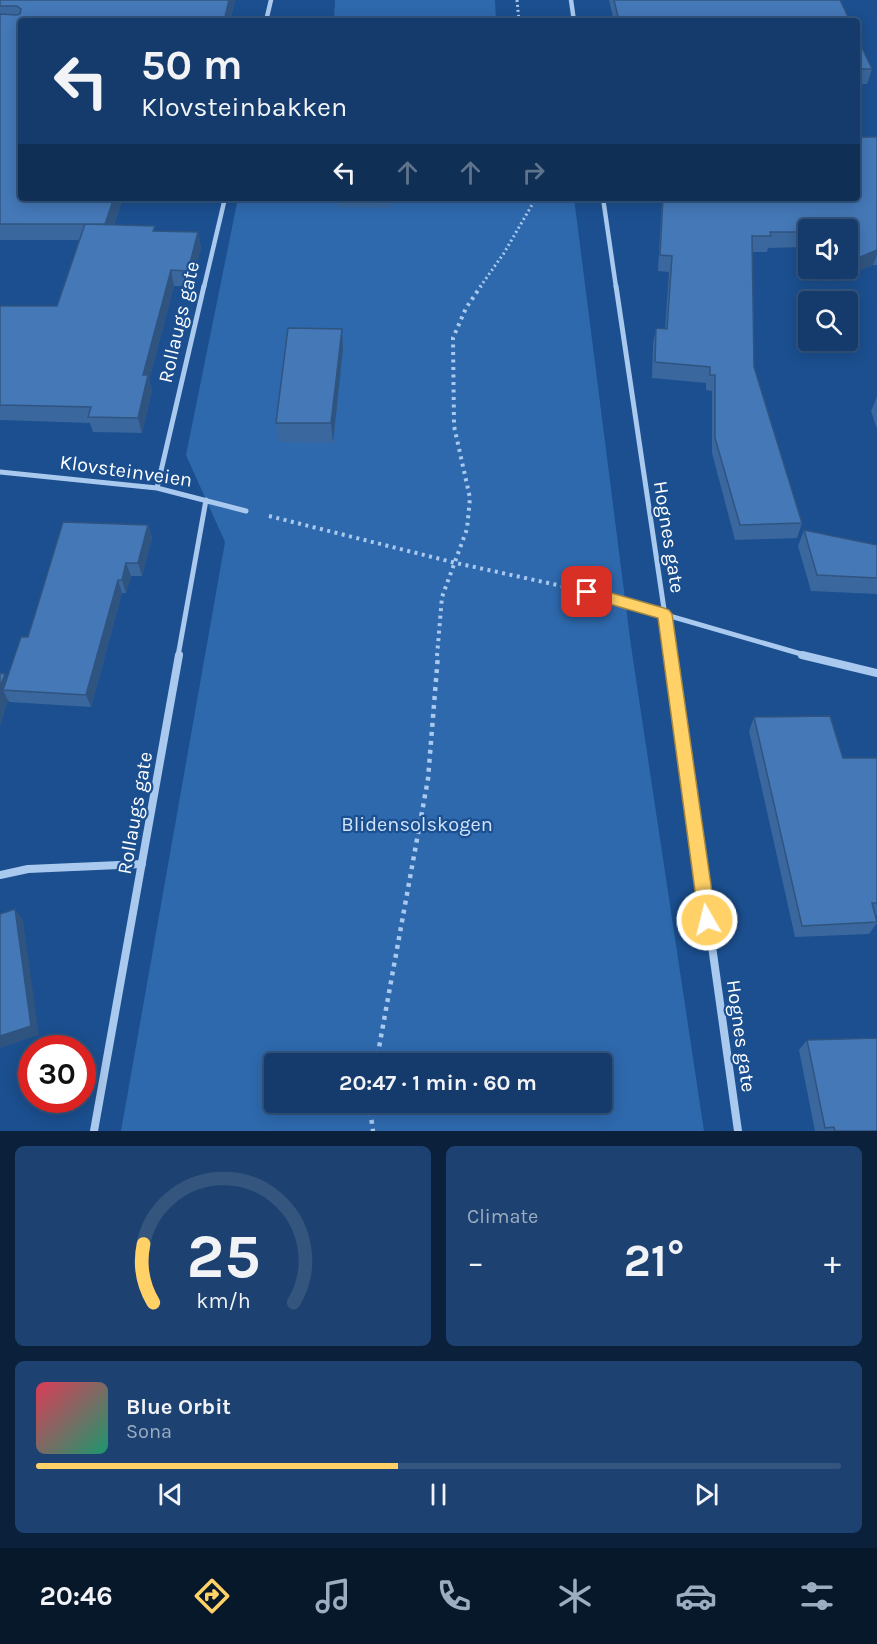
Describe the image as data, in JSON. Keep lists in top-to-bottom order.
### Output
{
  "streets": {
    "street": ["Rollaugs gate", "Klovsteinveien", "Hognes gate"]
  },
  "crossings": [
    ["Rollaugs gate", "Klovsteinveien"]
  ],
  "parks": ["Blidensolskogen"],
  "page": {
    "turn": ["50 m", "Klovsteinbakken"],
    "limit": "30",
    "trip": "20:47 · 1 min · 60 m",
    "tile": "Climate",
    "heat": ["−", "21°", "+"],
    "song": ["Blue Orbit", "Sona"],
    "tabs": "20:46",
    "gauge": ["25", "km/h"]
  }
}
